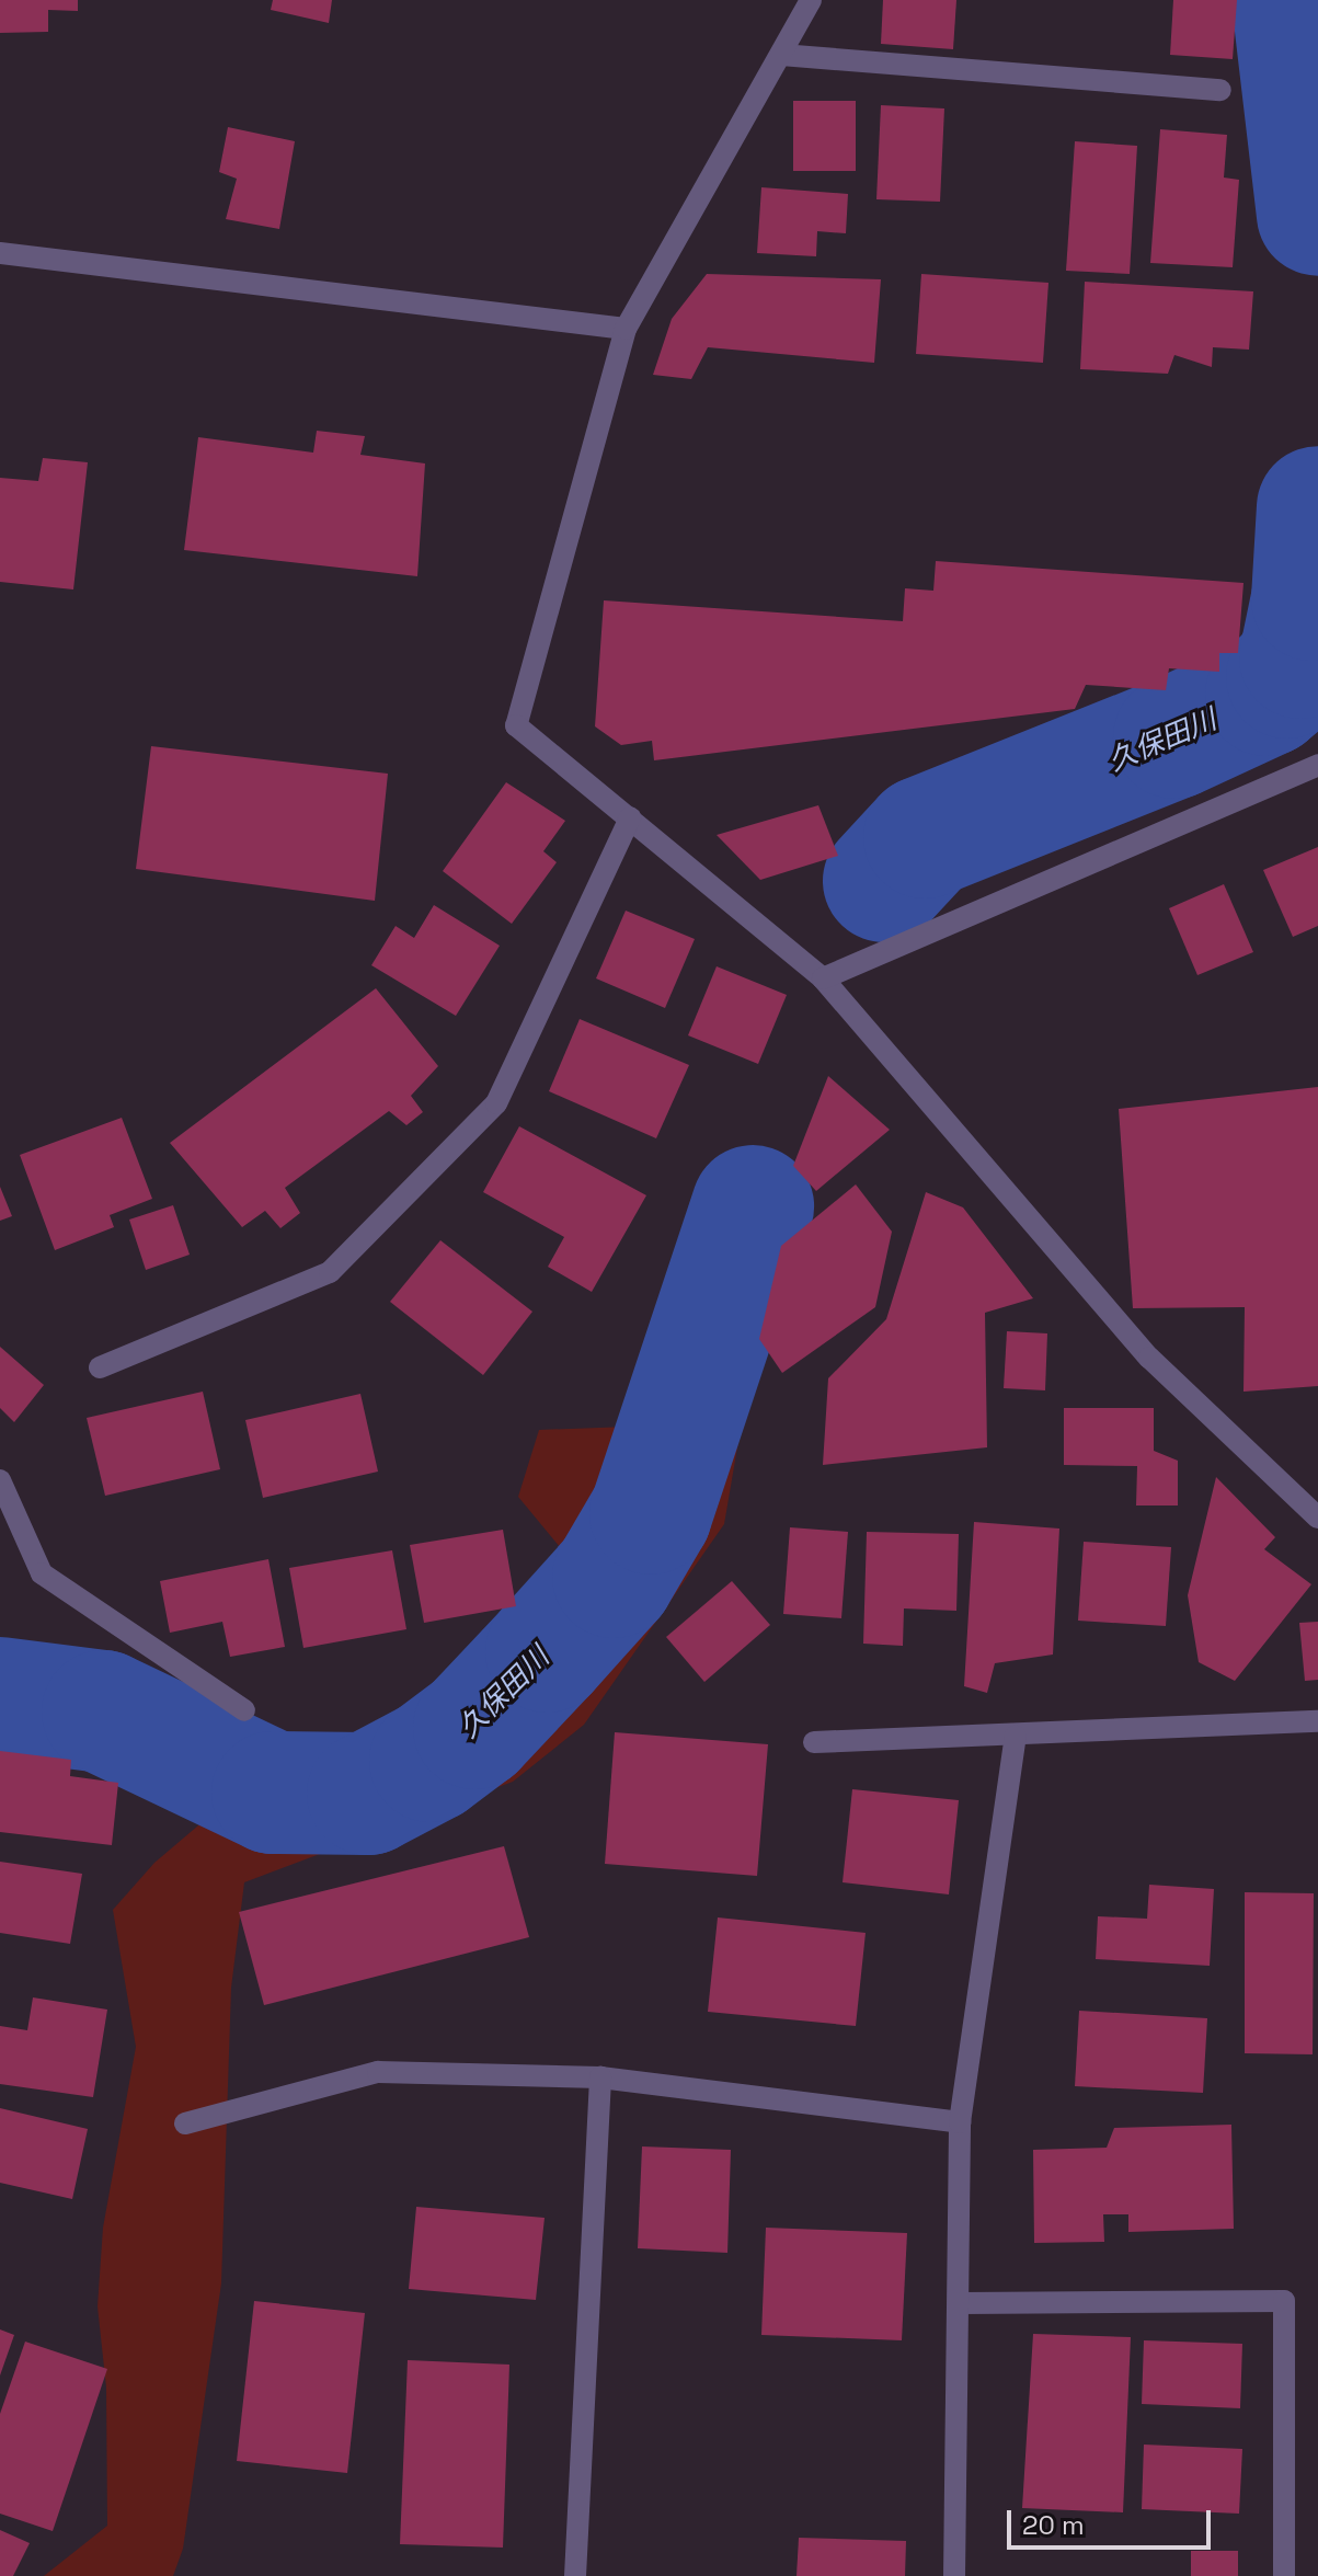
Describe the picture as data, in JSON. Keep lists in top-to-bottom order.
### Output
{
  "water": ["久保田川"],
  "scale_bar": "20 m"
}
